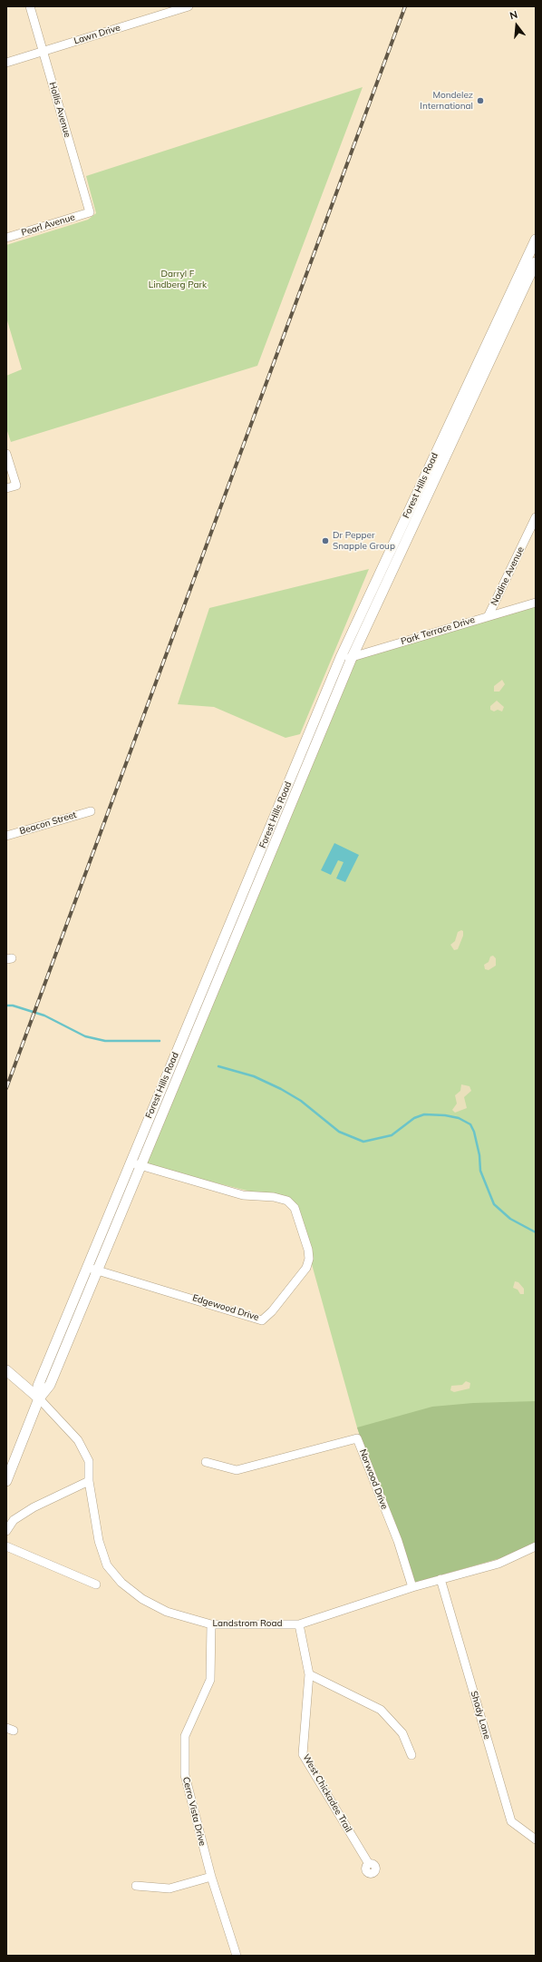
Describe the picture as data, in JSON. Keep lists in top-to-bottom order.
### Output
{
  "streets": {
    "street": [
      "Lawn Drive",
      "Hollis Avenue",
      "Pearl Avenue",
      "Forest Hills Road",
      "Nadine Avenue",
      "Park Terrace Drive",
      "Beacon Street",
      "Edgewood Drive",
      "Norwood Drive",
      "Landstrom Road",
      "Shady Lane",
      "West Chickadee Trail",
      "Cerro Vista Drive"
    ]
  },
  "crossings": [
    ["Lawn Drive", "Hollis Avenue"],
    ["Hollis Avenue", "Pearl Avenue"],
    ["Forest Hills Road", "Park Terrace Drive"],
    ["Forest Hills Road", "Edgewood Drive"],
    ["Forest Hills Road", "Landstrom Road"],
    ["Nadine Avenue", "Park Terrace Drive"],
    ["Norwood Drive", "Landstrom Road"],
    ["Landstrom Road", "Shady Lane"],
    ["Landstrom Road", "West Chickadee Trail"],
    ["Landstrom Road", "Cerro Vista Drive"]
  ],
  "parks": ["Darryl F Lindberg Park"],
  "places": ["Mondelez International", "Dr Pepper Snapple Group"],
  "north": "top"
}
